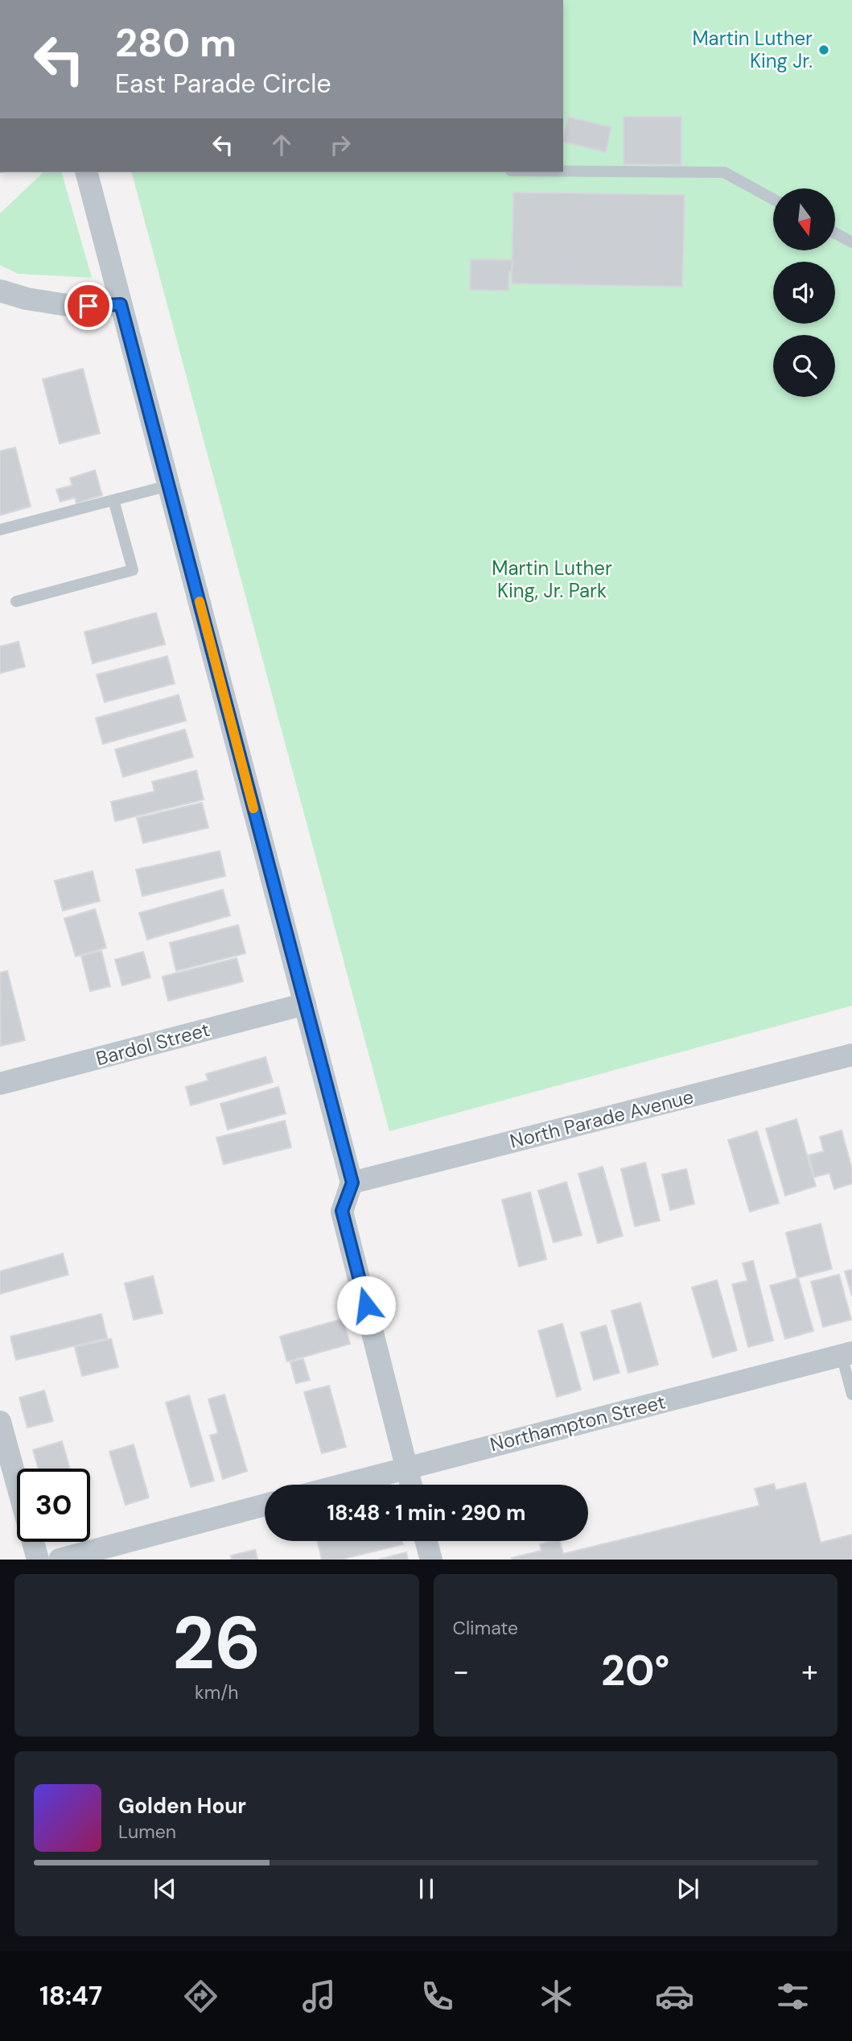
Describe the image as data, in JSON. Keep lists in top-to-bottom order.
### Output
{
  "streets": {
    "street": ["Bardol Street", "North Parade Avenue", "Northampton Street"]
  },
  "parks": ["Martin Luther King, Jr. Park"],
  "places": ["Martin Luther King Jr."],
  "north": "bottom",
  "page": {
    "turn": ["280 m", "East Parade Circle"],
    "limit": "30",
    "trip": "18:48 · 1 min · 290 m",
    "tile": [
      ["26", "km/h"],
      "Climate"
    ],
    "heat": ["−", "20°", "+"],
    "song": ["Golden Hour", "Lumen"],
    "tabs": "18:47"
  }
}
